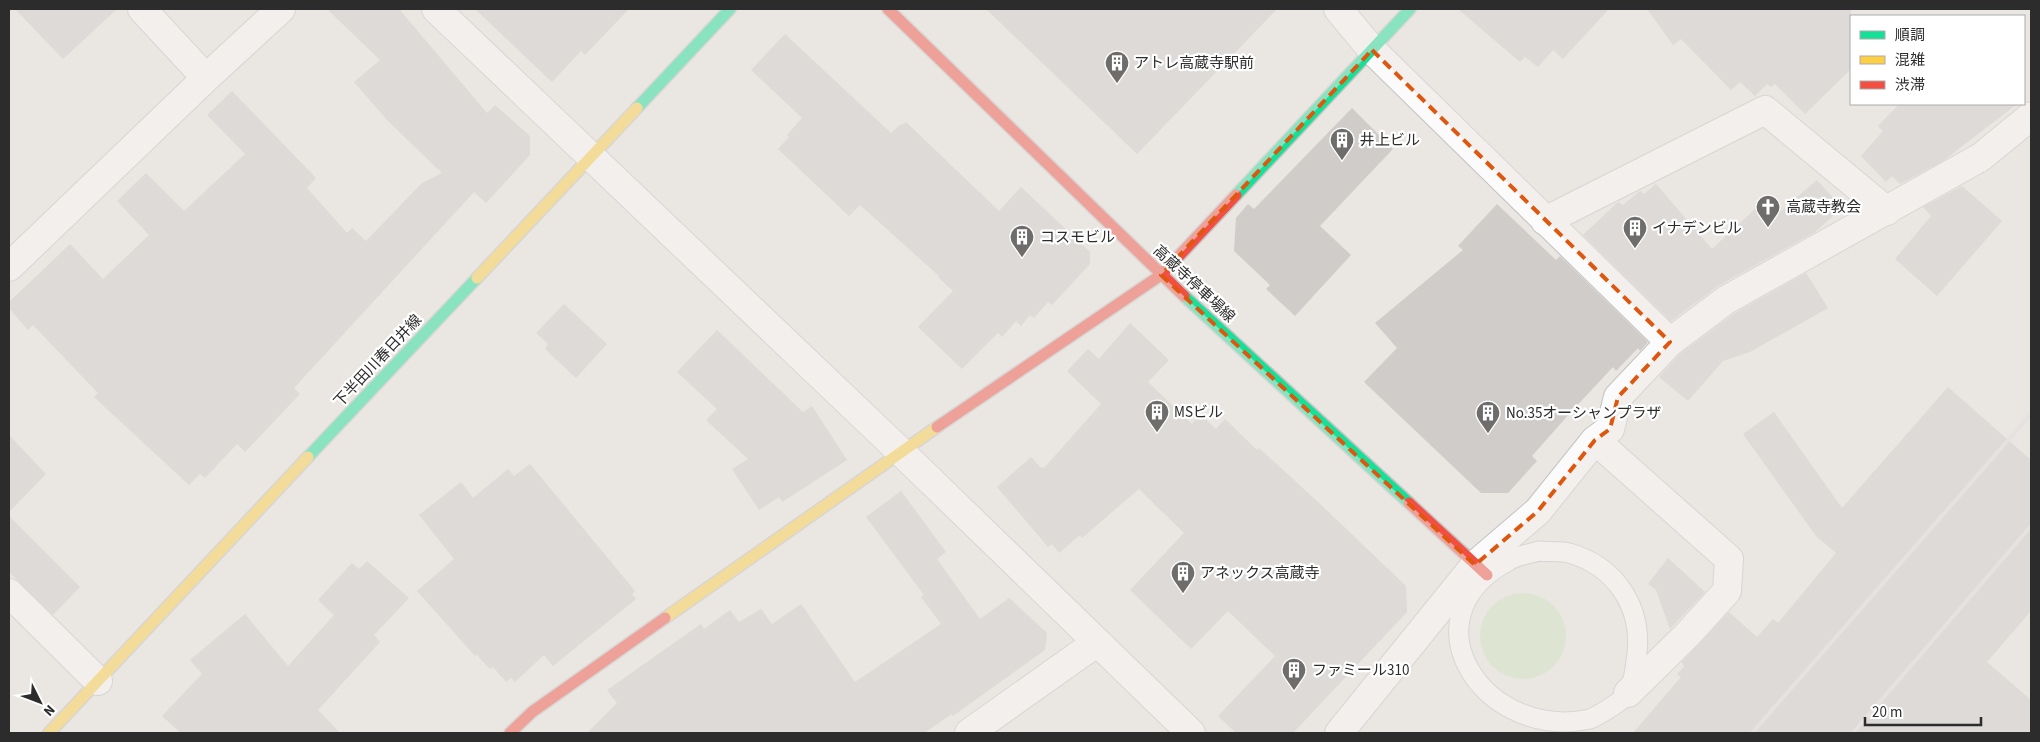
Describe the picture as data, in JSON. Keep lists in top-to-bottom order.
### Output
{
  "streets": {
    "main road": ["高蔵寺停車場線", "下半田川春日井線"]
  },
  "places": {
    "building": [
      "アトレ高蔵寺駅前",
      "井上ビル",
      "イナデンビル",
      "コスモビル",
      "MSビル",
      "No.35オーシャンプラザ",
      "アネックス高蔵寺",
      "ファミール310"
    ],
    "church": ["高蔵寺教会"]
  },
  "legend": ["順調", "混雑", "渋滞"],
  "scale_bar": "20 m",
  "north": "bottom right"
}
